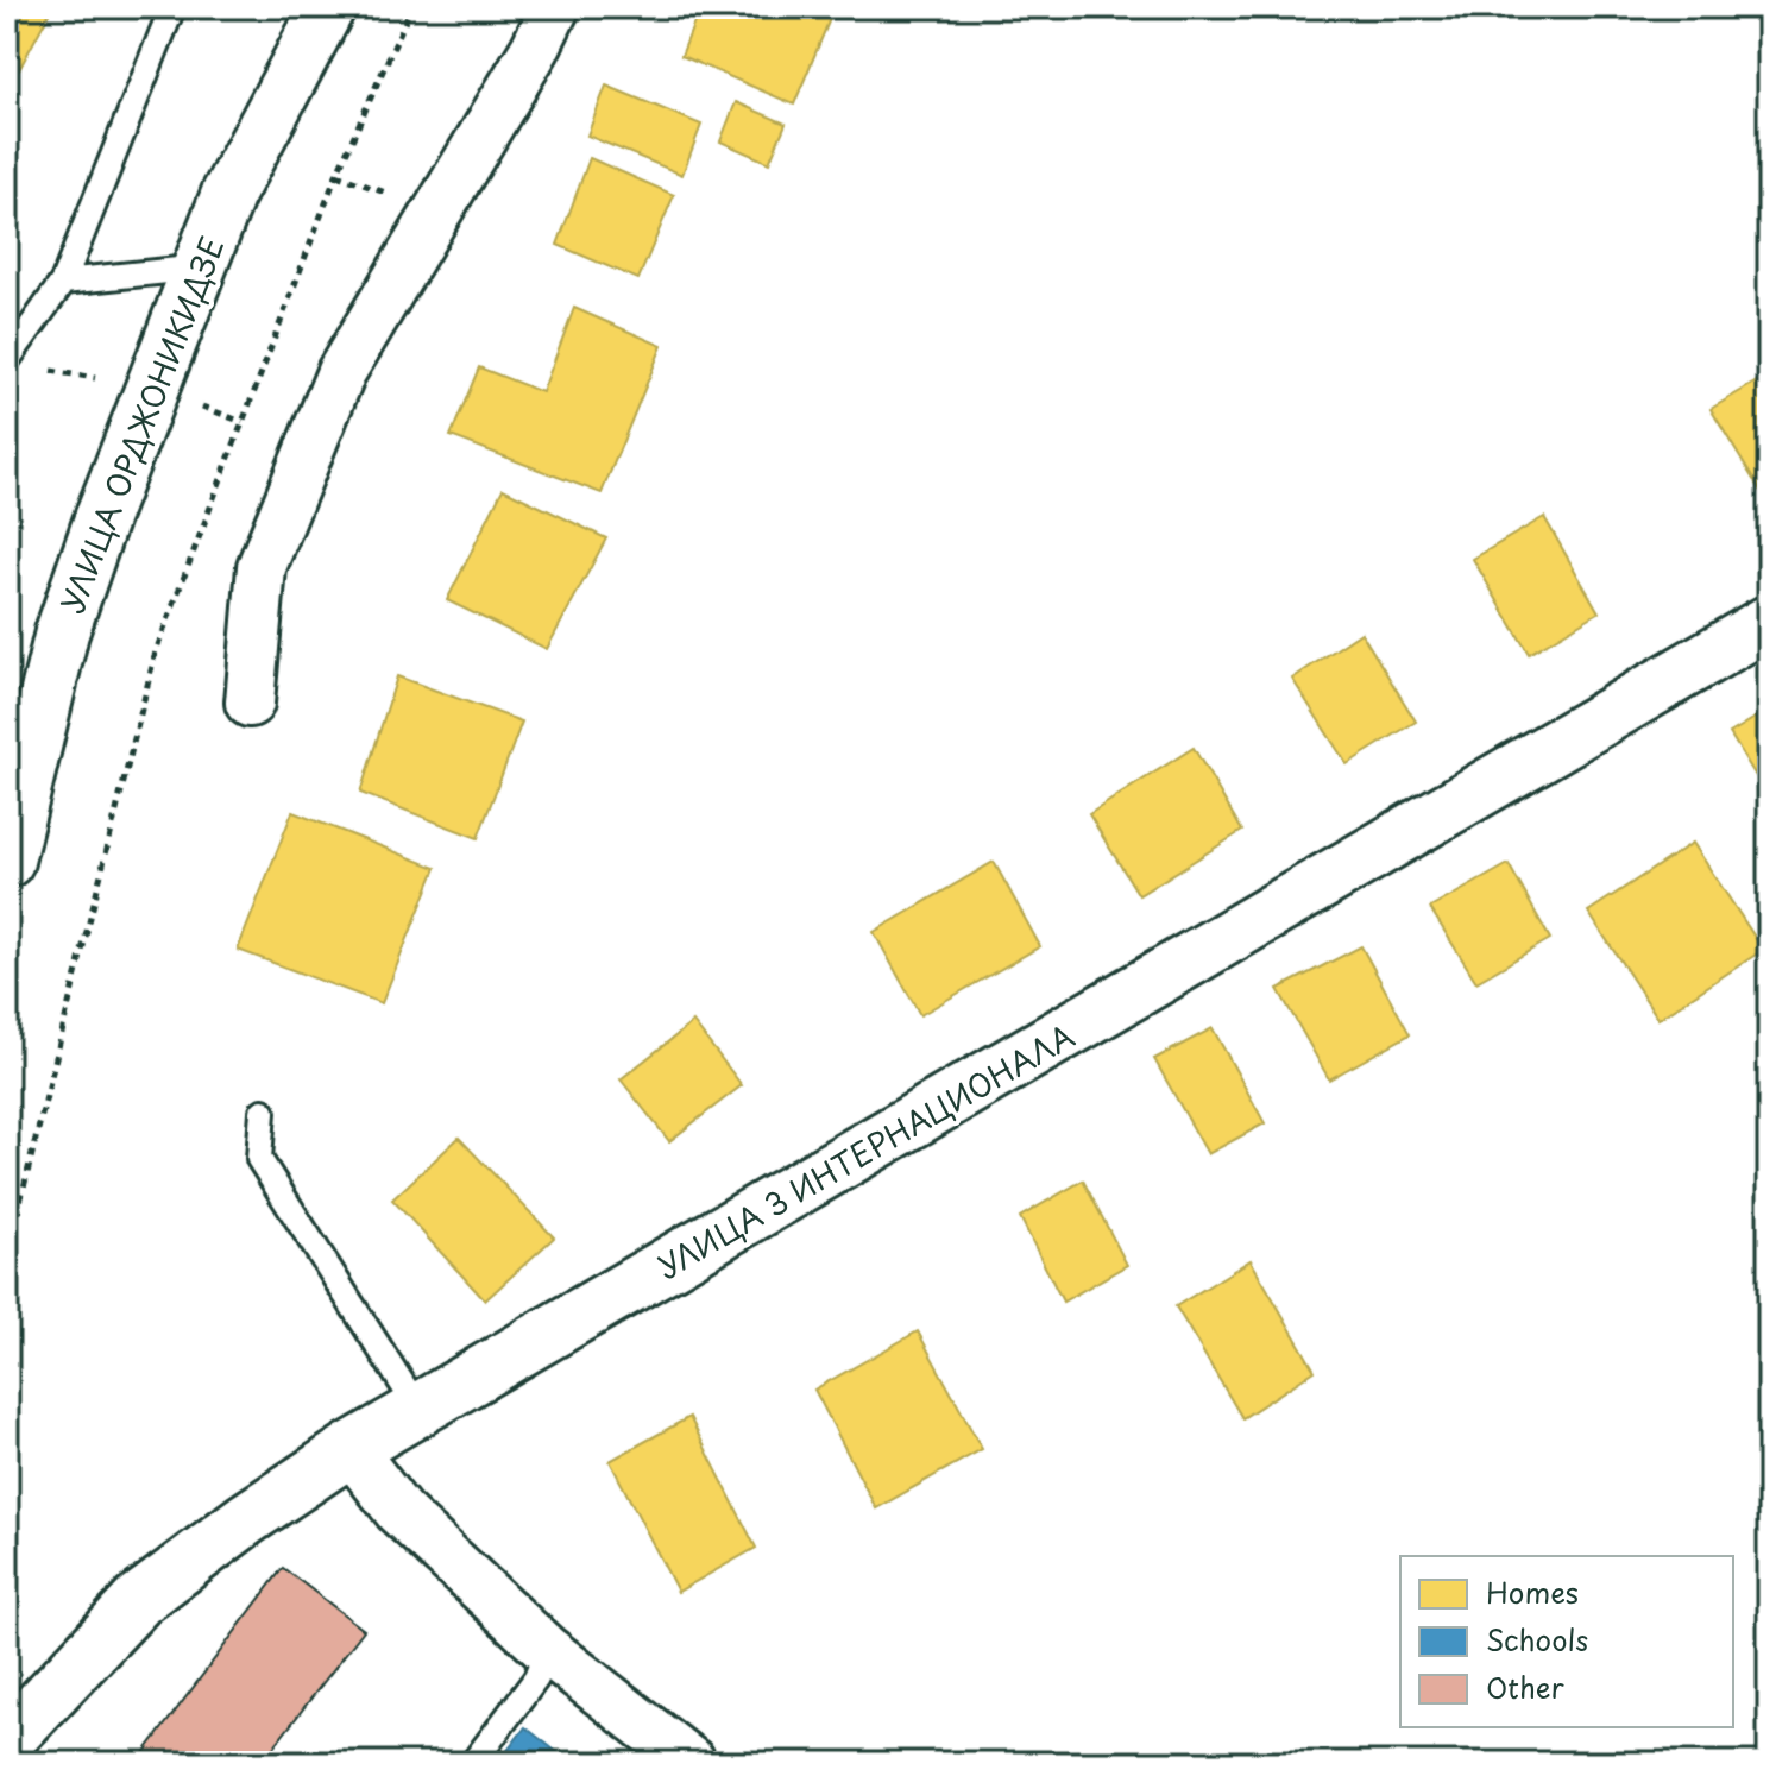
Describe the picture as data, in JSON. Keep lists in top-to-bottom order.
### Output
{
  "streets": {
    "street": ["УЛИЦА ОРДЖОНИКИДЗЕ", "УЛИЦА 3 ИНТЕРНАЦИОНАЛА"]
  },
  "legend": ["Homes", "Schools", "Other"]
}
